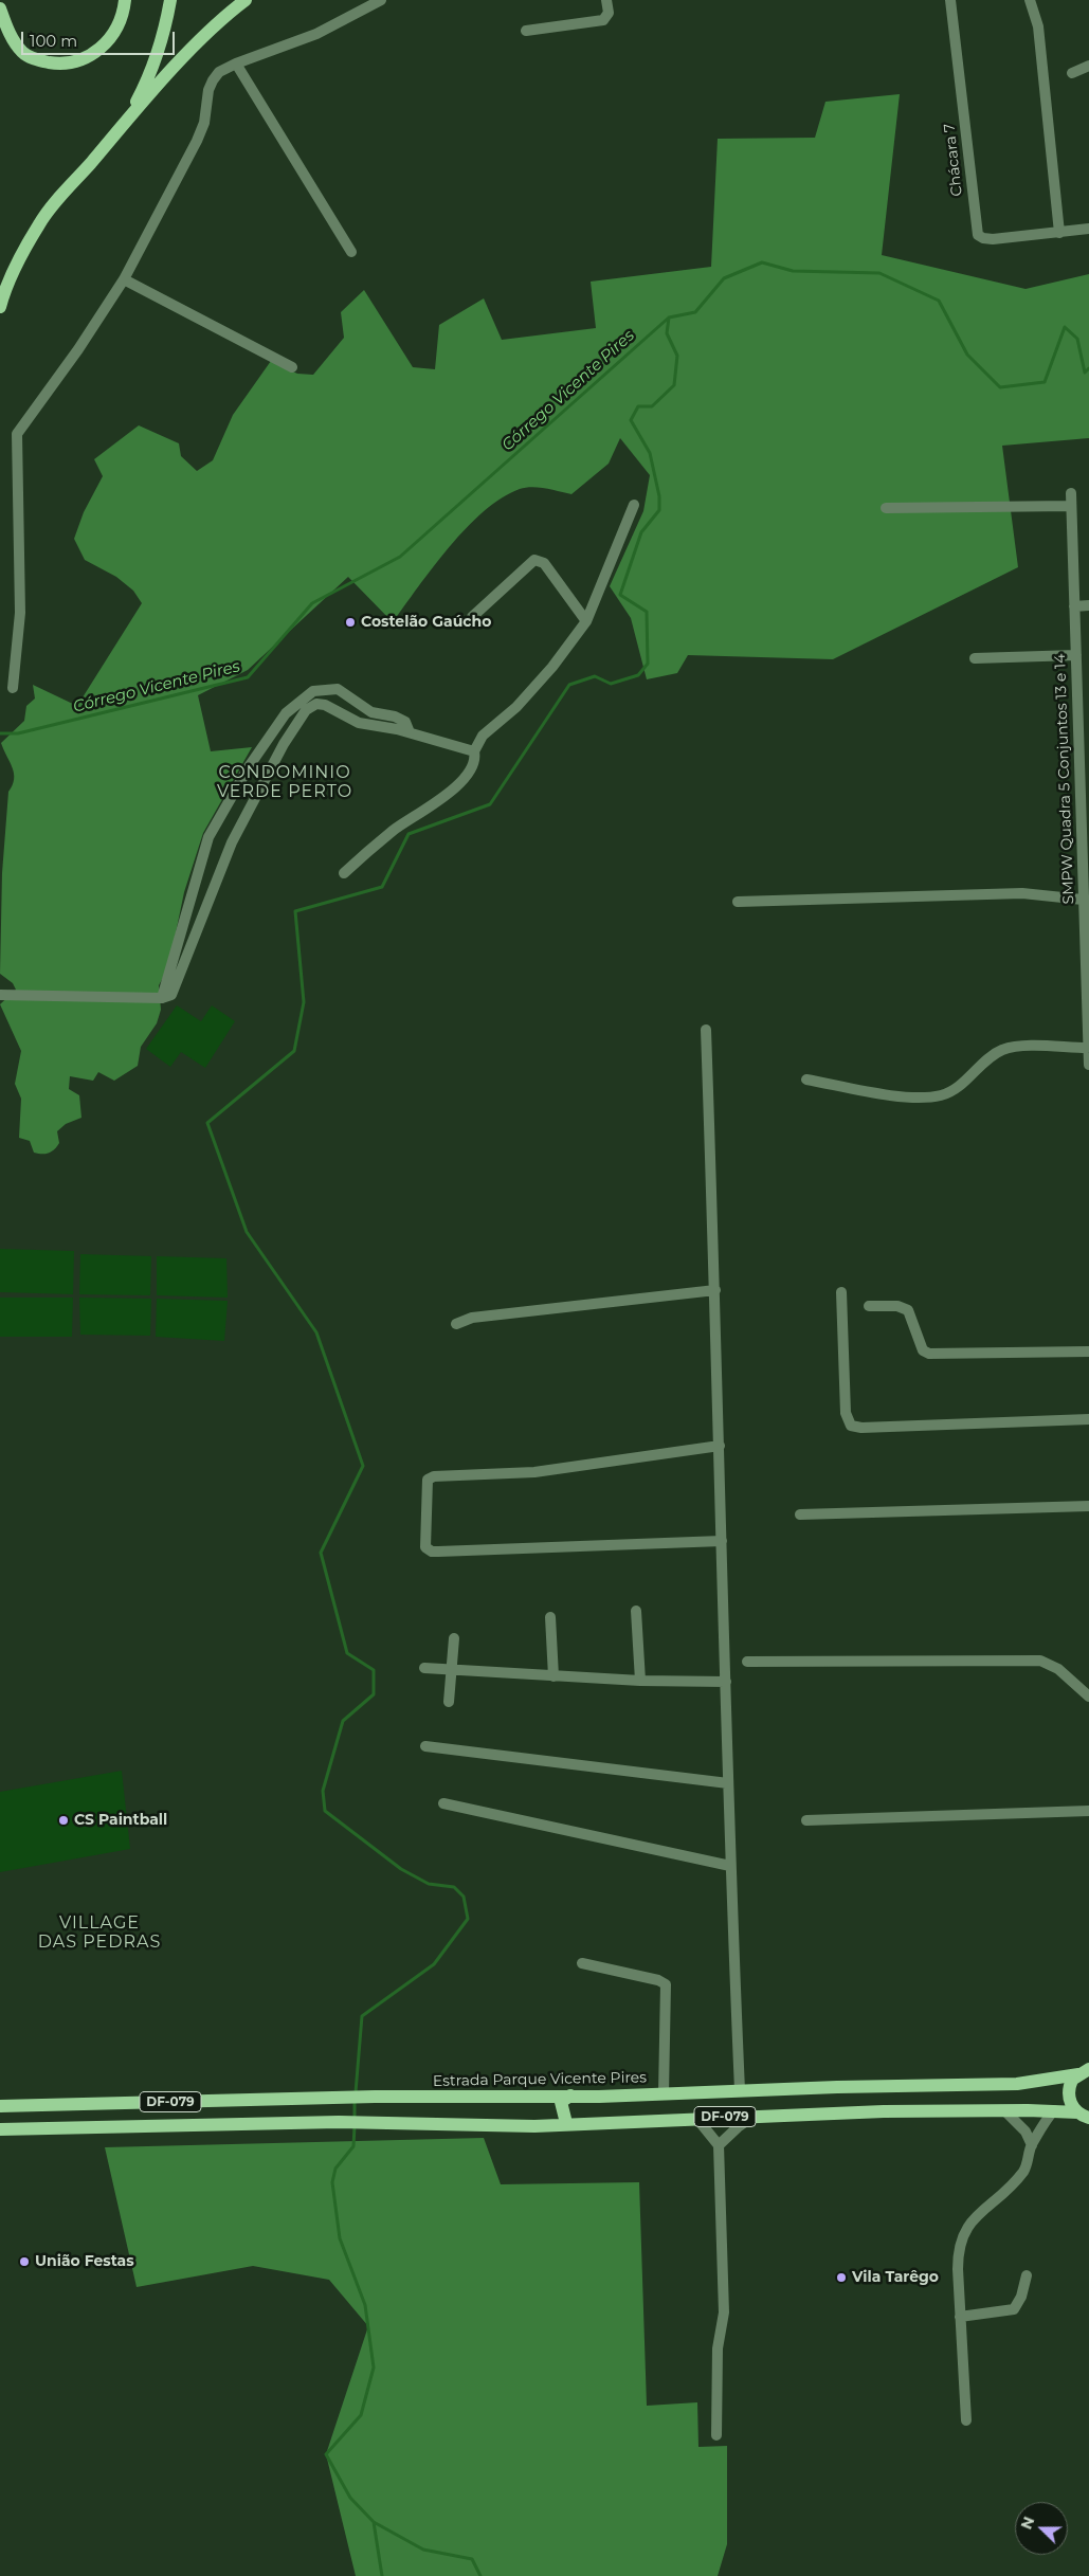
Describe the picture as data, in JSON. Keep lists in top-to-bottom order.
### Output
{
  "streets": {
    "main road": ["Estrada Parque Vicente Pires", "DF-079"],
    "street": ["Chácara 7", "SMPW Quadra 5 Conjuntos 13 e 14"]
  },
  "crossings": [
    ["Estrada Parque Vicente Pires", "DF-079"]
  ],
  "districts": ["CONDOMINIO VERDE PERTO", "VILLAGE DAS PEDRAS"],
  "water": ["Córrego Vicente Pires"],
  "places": [
    "Costelão Gaúcho",
    "CS Paintball",
    "União Festas",
    "Vila Tarêgo"
  ],
  "scale_bar": "100 m",
  "north": "left"
}
